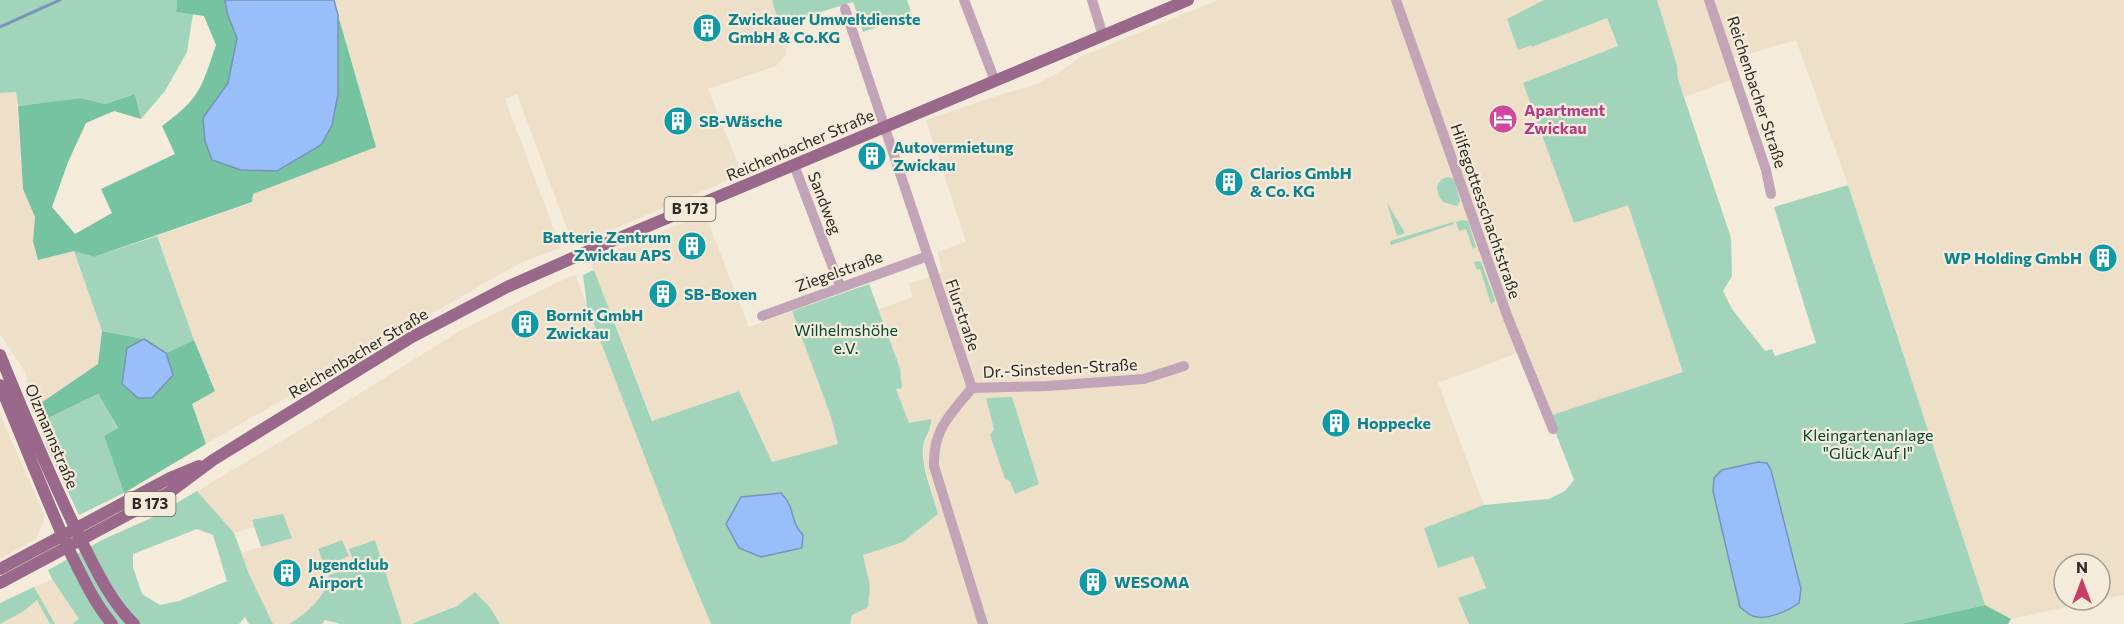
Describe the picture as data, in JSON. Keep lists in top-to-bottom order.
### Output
{
  "streets": {
    "main road": ["Reichenbacher Straße", "B 173", "Olzmannstraße"],
    "street": [
      "Sandweg",
      "Hilfegottesschachtstraße",
      "Ziegelstraße",
      "Flurstraße",
      "Dr.-Sinsteden-Straße"
    ]
  },
  "crossings": [
    ["Reichenbacher Straße", "Sandweg"],
    ["Reichenbacher Straße", "Flurstraße"],
    ["Reichenbacher Straße", "Olzmannstraße"],
    ["Sandweg", "Ziegelstraße"],
    ["Ziegelstraße", "Flurstraße"],
    ["Flurstraße", "Dr.-Sinsteden-Straße"]
  ],
  "parks": ["Wilhelmshöhe e.V.", "Kleingartenanlage \"Glück Auf I\""],
  "places": {
    "building": [
      "Zwickauer Umweltdienste GmbH & Co.KG",
      "SB-Wäsche",
      "Autovermietung Zwickau",
      "Clarios GmbH & Co. KG",
      "Batterie Zentrum Zwickau APS",
      "WP Holding GmbH",
      "SB-Boxen",
      "Bornit GmbH Zwickau",
      "Hoppecke",
      "Jugendclub Airport",
      "WESOMA"
    ],
    "hotel": ["Apartment Zwickau"]
  },
  "north": "top"
}
